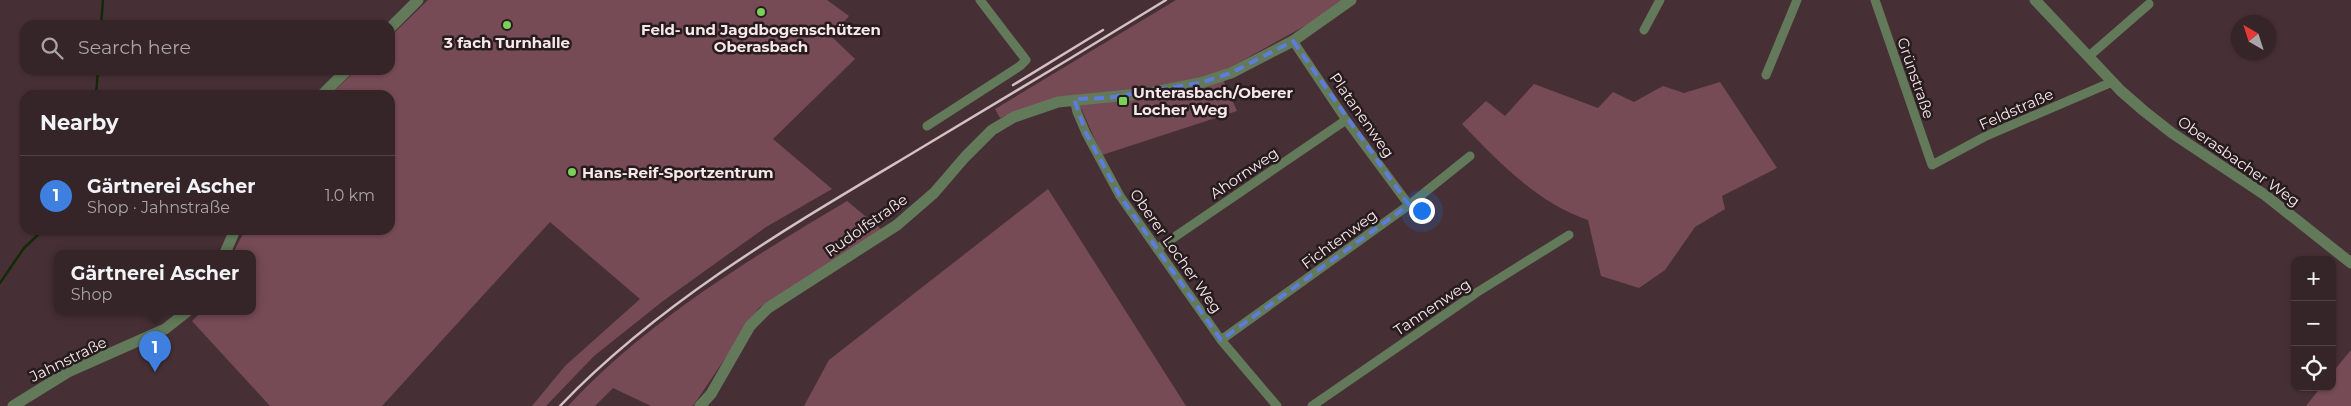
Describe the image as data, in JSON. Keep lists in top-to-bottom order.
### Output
{
  "streets": {
    "street": [
      "Grünstraße",
      "Feldstraße",
      "Platanenweg",
      "Oberasbacher Weg",
      "Ahornweg",
      "Rudolfstraße",
      "Fichtenweg",
      "Oberer Locher Weg",
      "Tannenweg",
      "Jahnstraße"
    ]
  },
  "crossings": [
    ["Grünstraße", "Feldstraße"],
    ["Feldstraße", "Oberasbacher Weg"],
    ["Platanenweg", "Ahornweg"],
    ["Platanenweg", "Rudolfstraße"],
    ["Platanenweg", "Fichtenweg"],
    ["Ahornweg", "Oberer Locher Weg"],
    ["Rudolfstraße", "Oberer Locher Weg"],
    ["Fichtenweg", "Oberer Locher Weg"]
  ],
  "places": {
    "other": ["Feld- und Jagdbogenschützen Oberasbach", "3 fach Turnhalle", "Hans-Reif-Sportzentrum"],
    "transit": ["Unterasbach/Oberer Locher Weg"]
  },
  "north": "top left",
  "page": {
    "search": "Search here",
    "heading": "Nearby",
    "list": [
      {
        "mark": "1",
        "name": "Gärtnerei Ascher",
        "note": "Shop · Jahnstraße",
        "value": "1.0 km"
      }
    ],
    "popup": ["Gärtnerei Ascher", "Shop"],
    "map_buttons": ["+", "−"],
    "pins": "1"
  }
}
